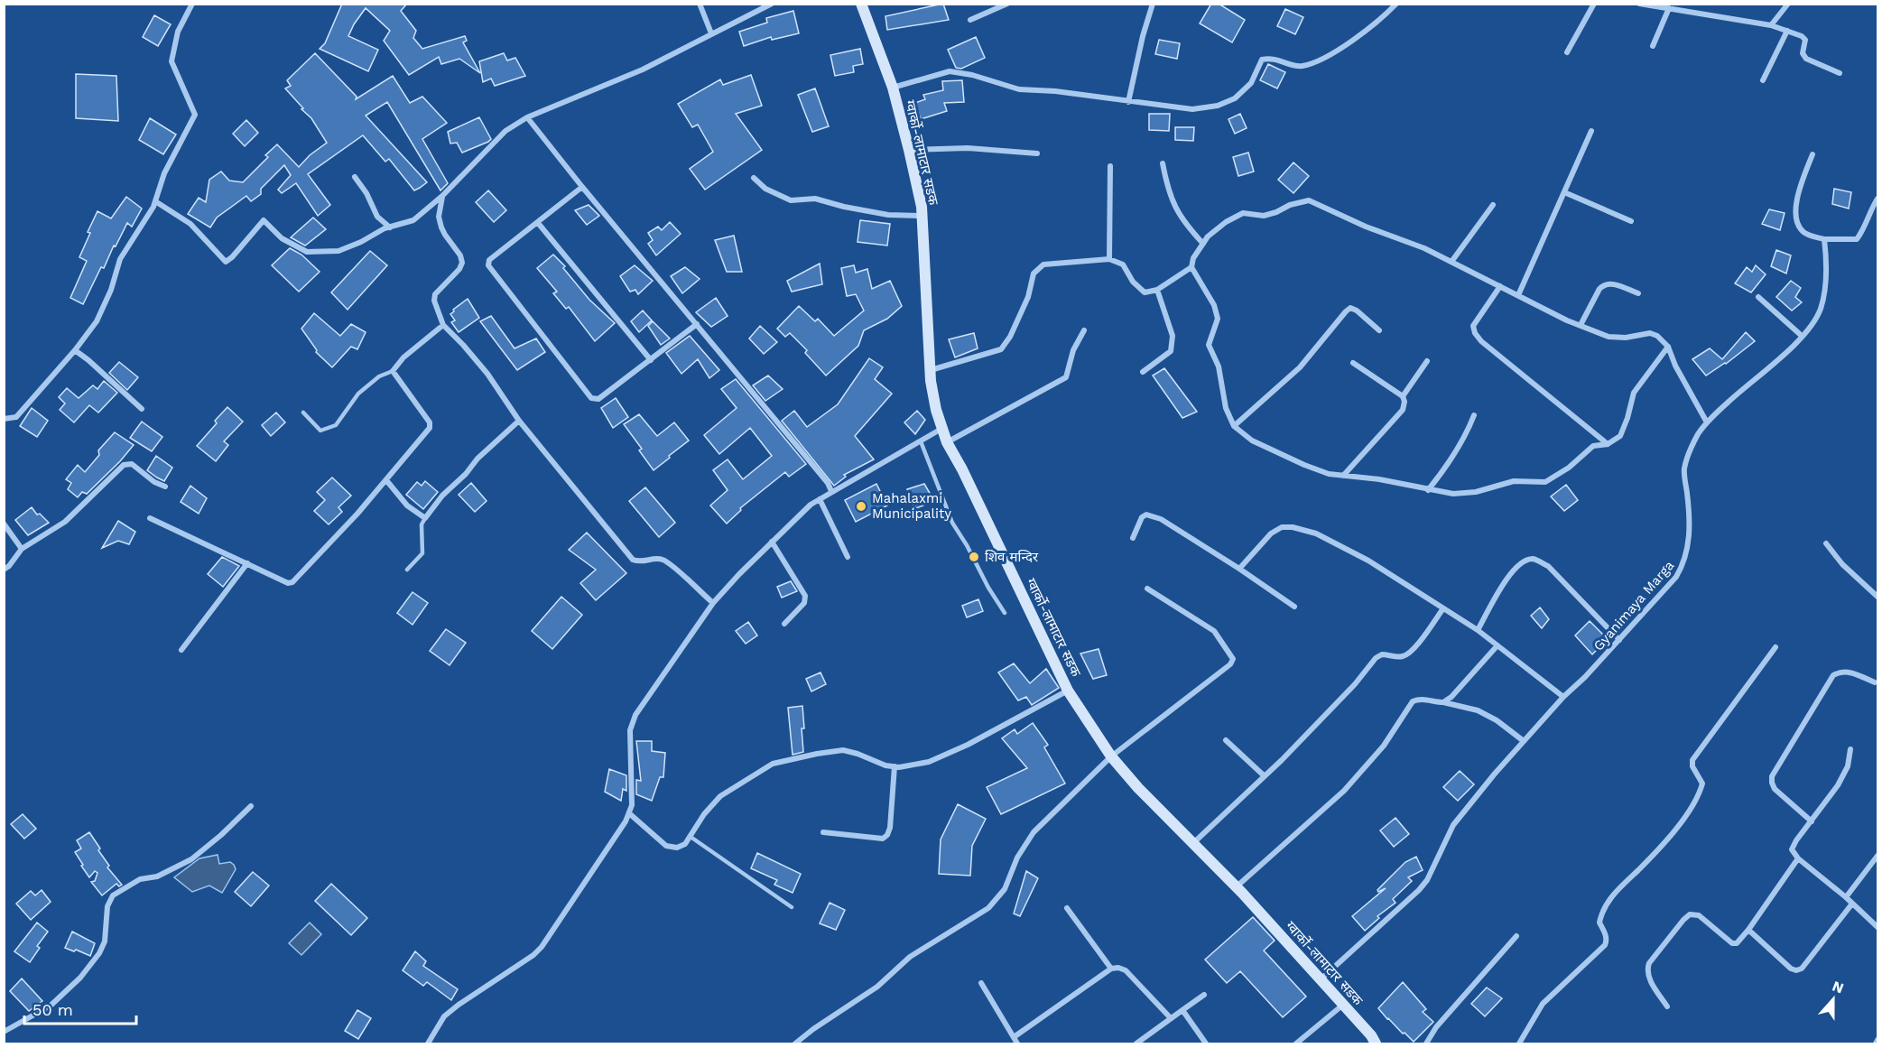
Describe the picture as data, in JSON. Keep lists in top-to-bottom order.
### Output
{
  "streets": {
    "main road": ["ग्वार्को-लामाटार सडक"],
    "street": ["Gyanimaya Marga"]
  },
  "crossings": [
    ["ग्वार्को-लामाटार सडक", "Gyanimaya Marga"]
  ],
  "places": ["Mahalaxmi Municipality", "शिव मन्दिर"],
  "scale_bar": "50 m",
  "north": "top"
}
